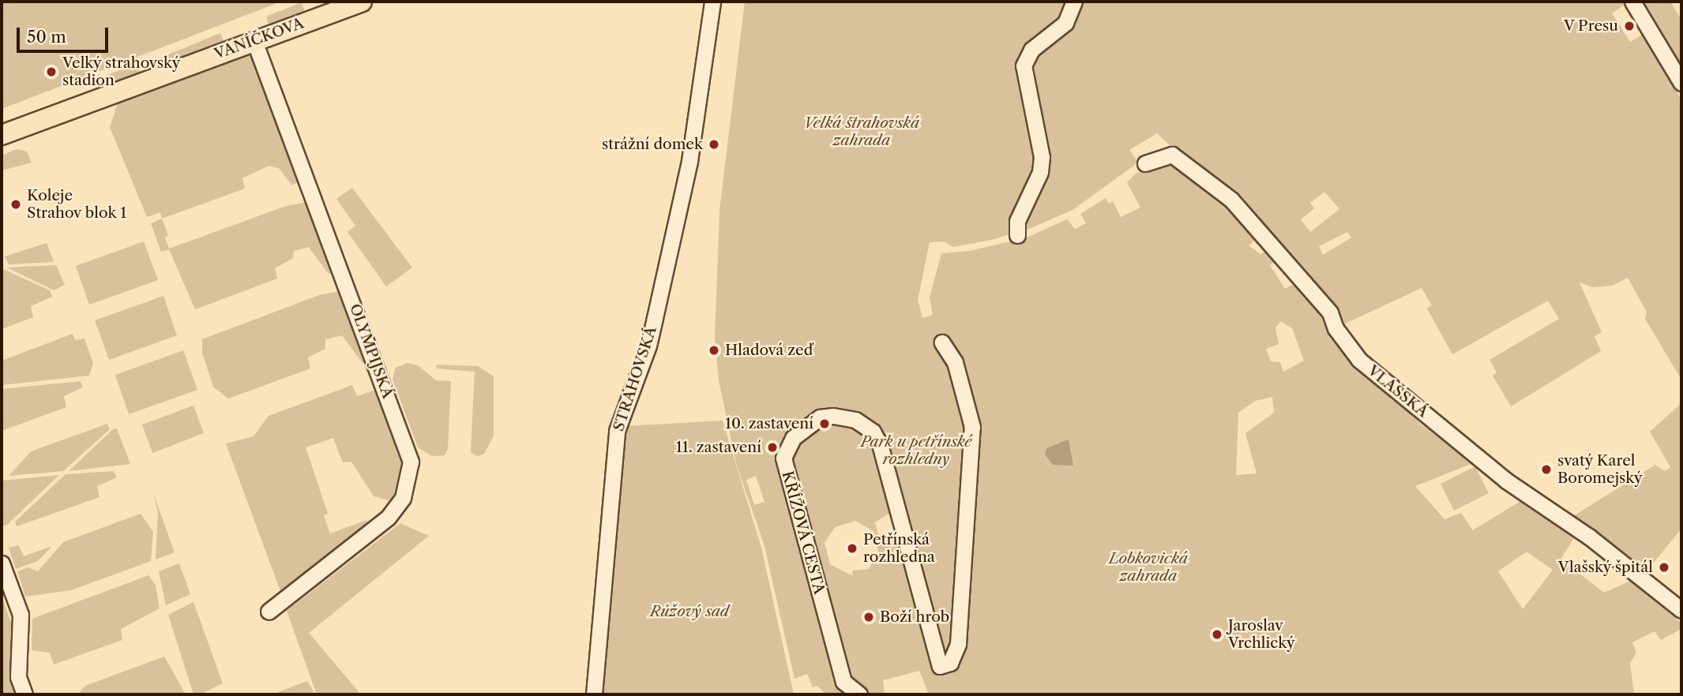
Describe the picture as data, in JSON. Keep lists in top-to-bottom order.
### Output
{
  "streets": {
    "main road": ["VANÍČKOVA"],
    "street": [
      "OLYMPIJSKÁ",
      "STRAHOVSKÁ",
      "VLAŠSKÁ",
      "KŘÍŽOVÁ CESTA"
    ]
  },
  "crossings": [
    ["VANÍČKOVA", "OLYMPIJSKÁ"]
  ],
  "parks": [
    "Velká strahovská zahrada",
    "Park u petřínské rozhledny",
    "Lobkovická zahrada",
    "Růžový sad"
  ],
  "places": [
    "V Presu",
    "Velký strahovský stadion",
    "strážní domek",
    "Koleje Strahov blok 1",
    "Hladová zeď",
    "10. zastavení",
    "11. zastavení",
    "svatý Karel Boromejský",
    "Petřínská rozhledna",
    "Vlašský špitál",
    "Boží hrob",
    "Jaroslav Vrchlický"
  ],
  "scale_bar": "50 m"
}
